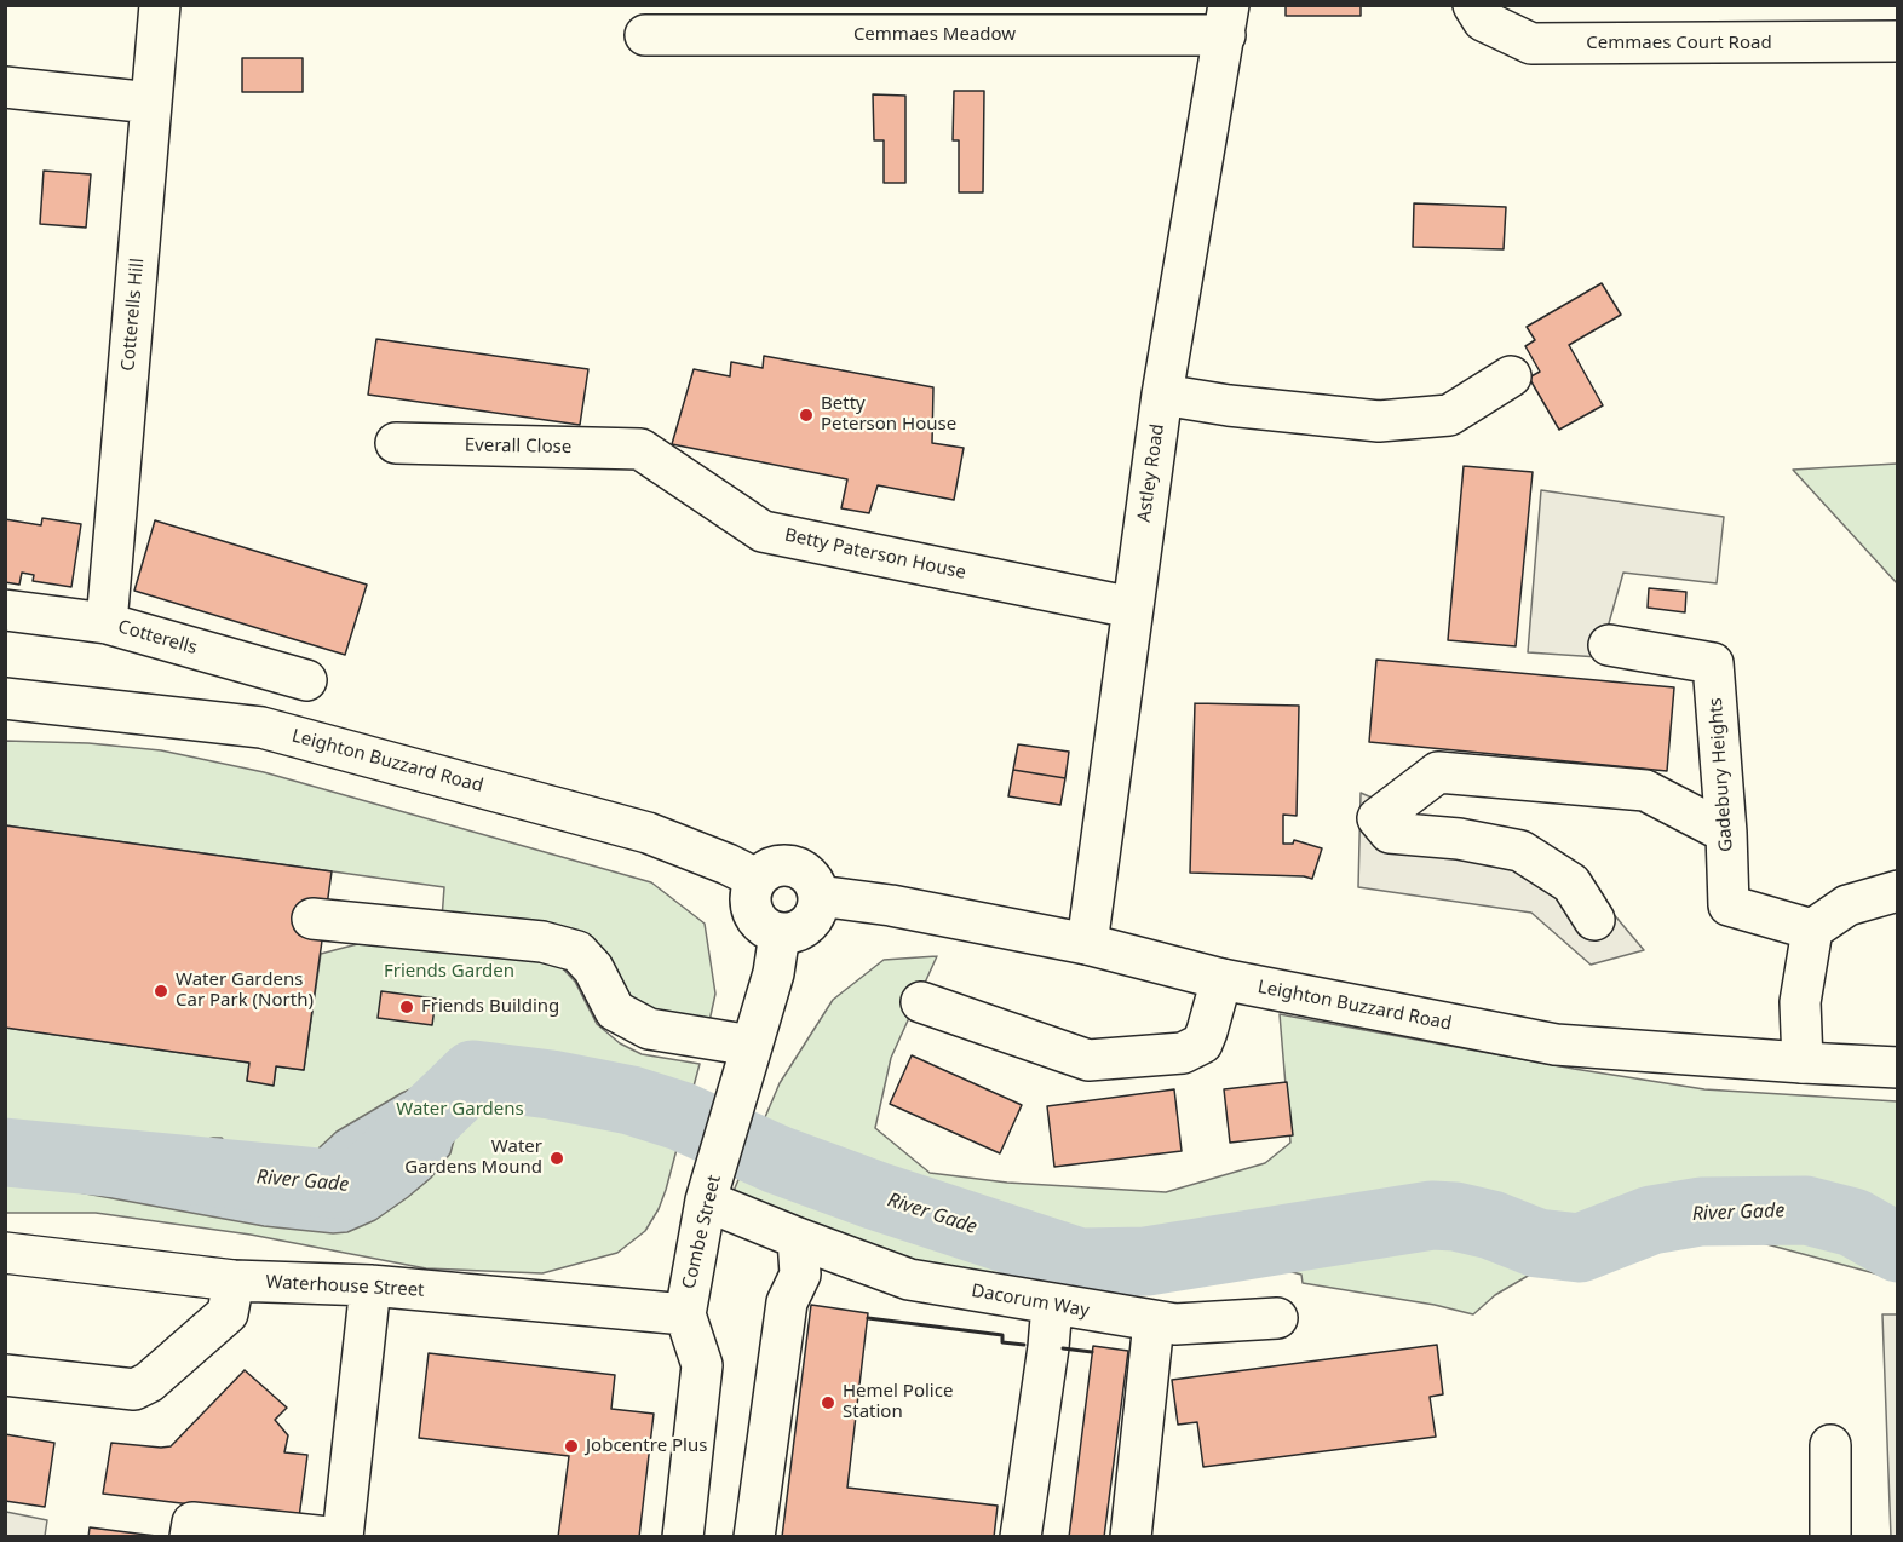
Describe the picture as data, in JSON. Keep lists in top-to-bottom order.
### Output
{
  "streets": {
    "street": [
      "Cemmaes Meadow",
      "Cemmaes Court Road",
      "Cotterells Hill",
      "Everall Close",
      "Astley Road",
      "Betty Paterson House",
      "Cotterells",
      "Leighton Buzzard Road",
      "Gadebury Heights",
      "Combe Street",
      "Waterhouse Street",
      "Dacorum Way"
    ]
  },
  "crossings": [
    ["Cemmaes Meadow", "Astley Road"],
    ["Cotterells Hill", "Cotterells"],
    ["Everall Close", "Betty Paterson House"],
    ["Astley Road", "Betty Paterson House"],
    ["Astley Road", "Leighton Buzzard Road"],
    ["Leighton Buzzard Road", "Combe Street"],
    ["Combe Street", "Waterhouse Street"],
    ["Combe Street", "Dacorum Way"]
  ],
  "water": ["River Gade"],
  "parks": ["Friends Garden", "Water Gardens"],
  "places": [
    "Betty Peterson House",
    "Water Gardens Car Park (North)",
    "Friends Building",
    "Water Gardens Mound",
    "Hemel Police Station",
    "Jobcentre Plus"
  ]
}
